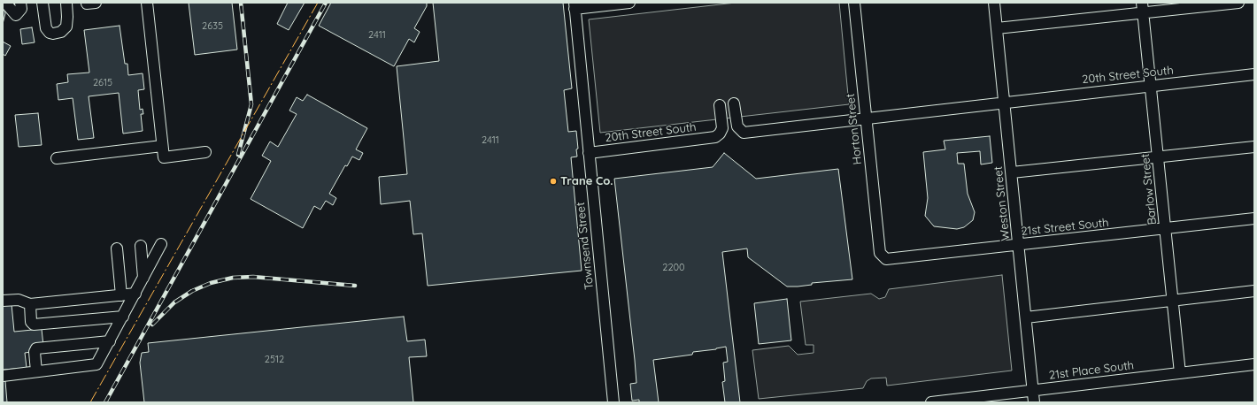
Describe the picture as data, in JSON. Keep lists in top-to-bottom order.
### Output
{
  "streets": {
    "street": [
      "20th Street South",
      "Horton Street",
      "Barlow Street",
      "Weston Street",
      "21st Street South",
      "Townsend Street",
      "21st Place South"
    ]
  },
  "crossings": [
    ["20th Street South", "Horton Street"],
    ["20th Street South", "Barlow Street"],
    ["20th Street South", "Weston Street"],
    ["20th Street South", "Townsend Street"],
    ["Horton Street", "21st Street South"],
    ["Barlow Street", "21st Street South"],
    ["Barlow Street", "21st Place South"],
    ["Weston Street", "21st Street South"],
    ["Weston Street", "21st Place South"]
  ],
  "places": ["Trane Co."],
  "house_numbers": [
    "2635",
    "2411",
    "2615",
    "2411",
    "2200",
    "2512"
  ]
}
